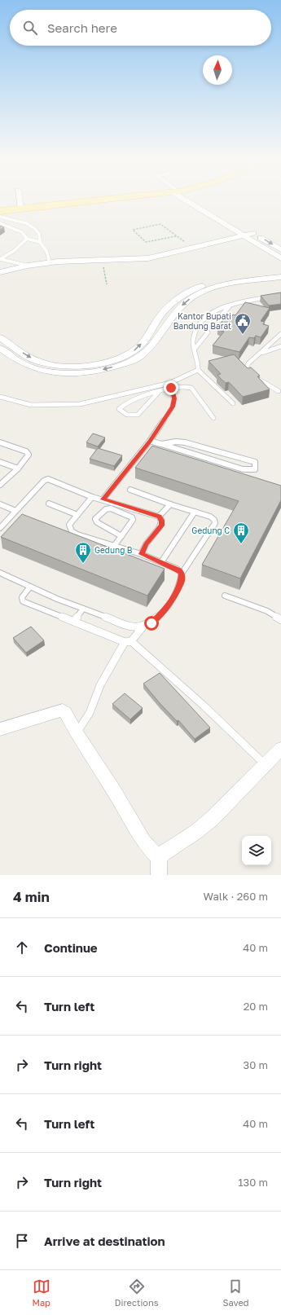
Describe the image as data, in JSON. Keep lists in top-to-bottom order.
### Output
{
  "places": {
    "public building": ["Kantor Bupati Bandung Barat"],
    "building": ["Gedung C", "Gedung B"]
  },
  "north": "top",
  "page": {
    "search": "Search here",
    "heading": ["4 min", "Walk · 260 m"],
    "list": [
      ["Continue", "40 m"],
      ["Turn left", "20 m"],
      ["Turn right", "30 m"],
      ["Turn left", "40 m"],
      ["Turn right", "130 m"],
      "Arrive at destination"
    ],
    "nav": ["Map", "Directions", "Saved"]
  }
}
